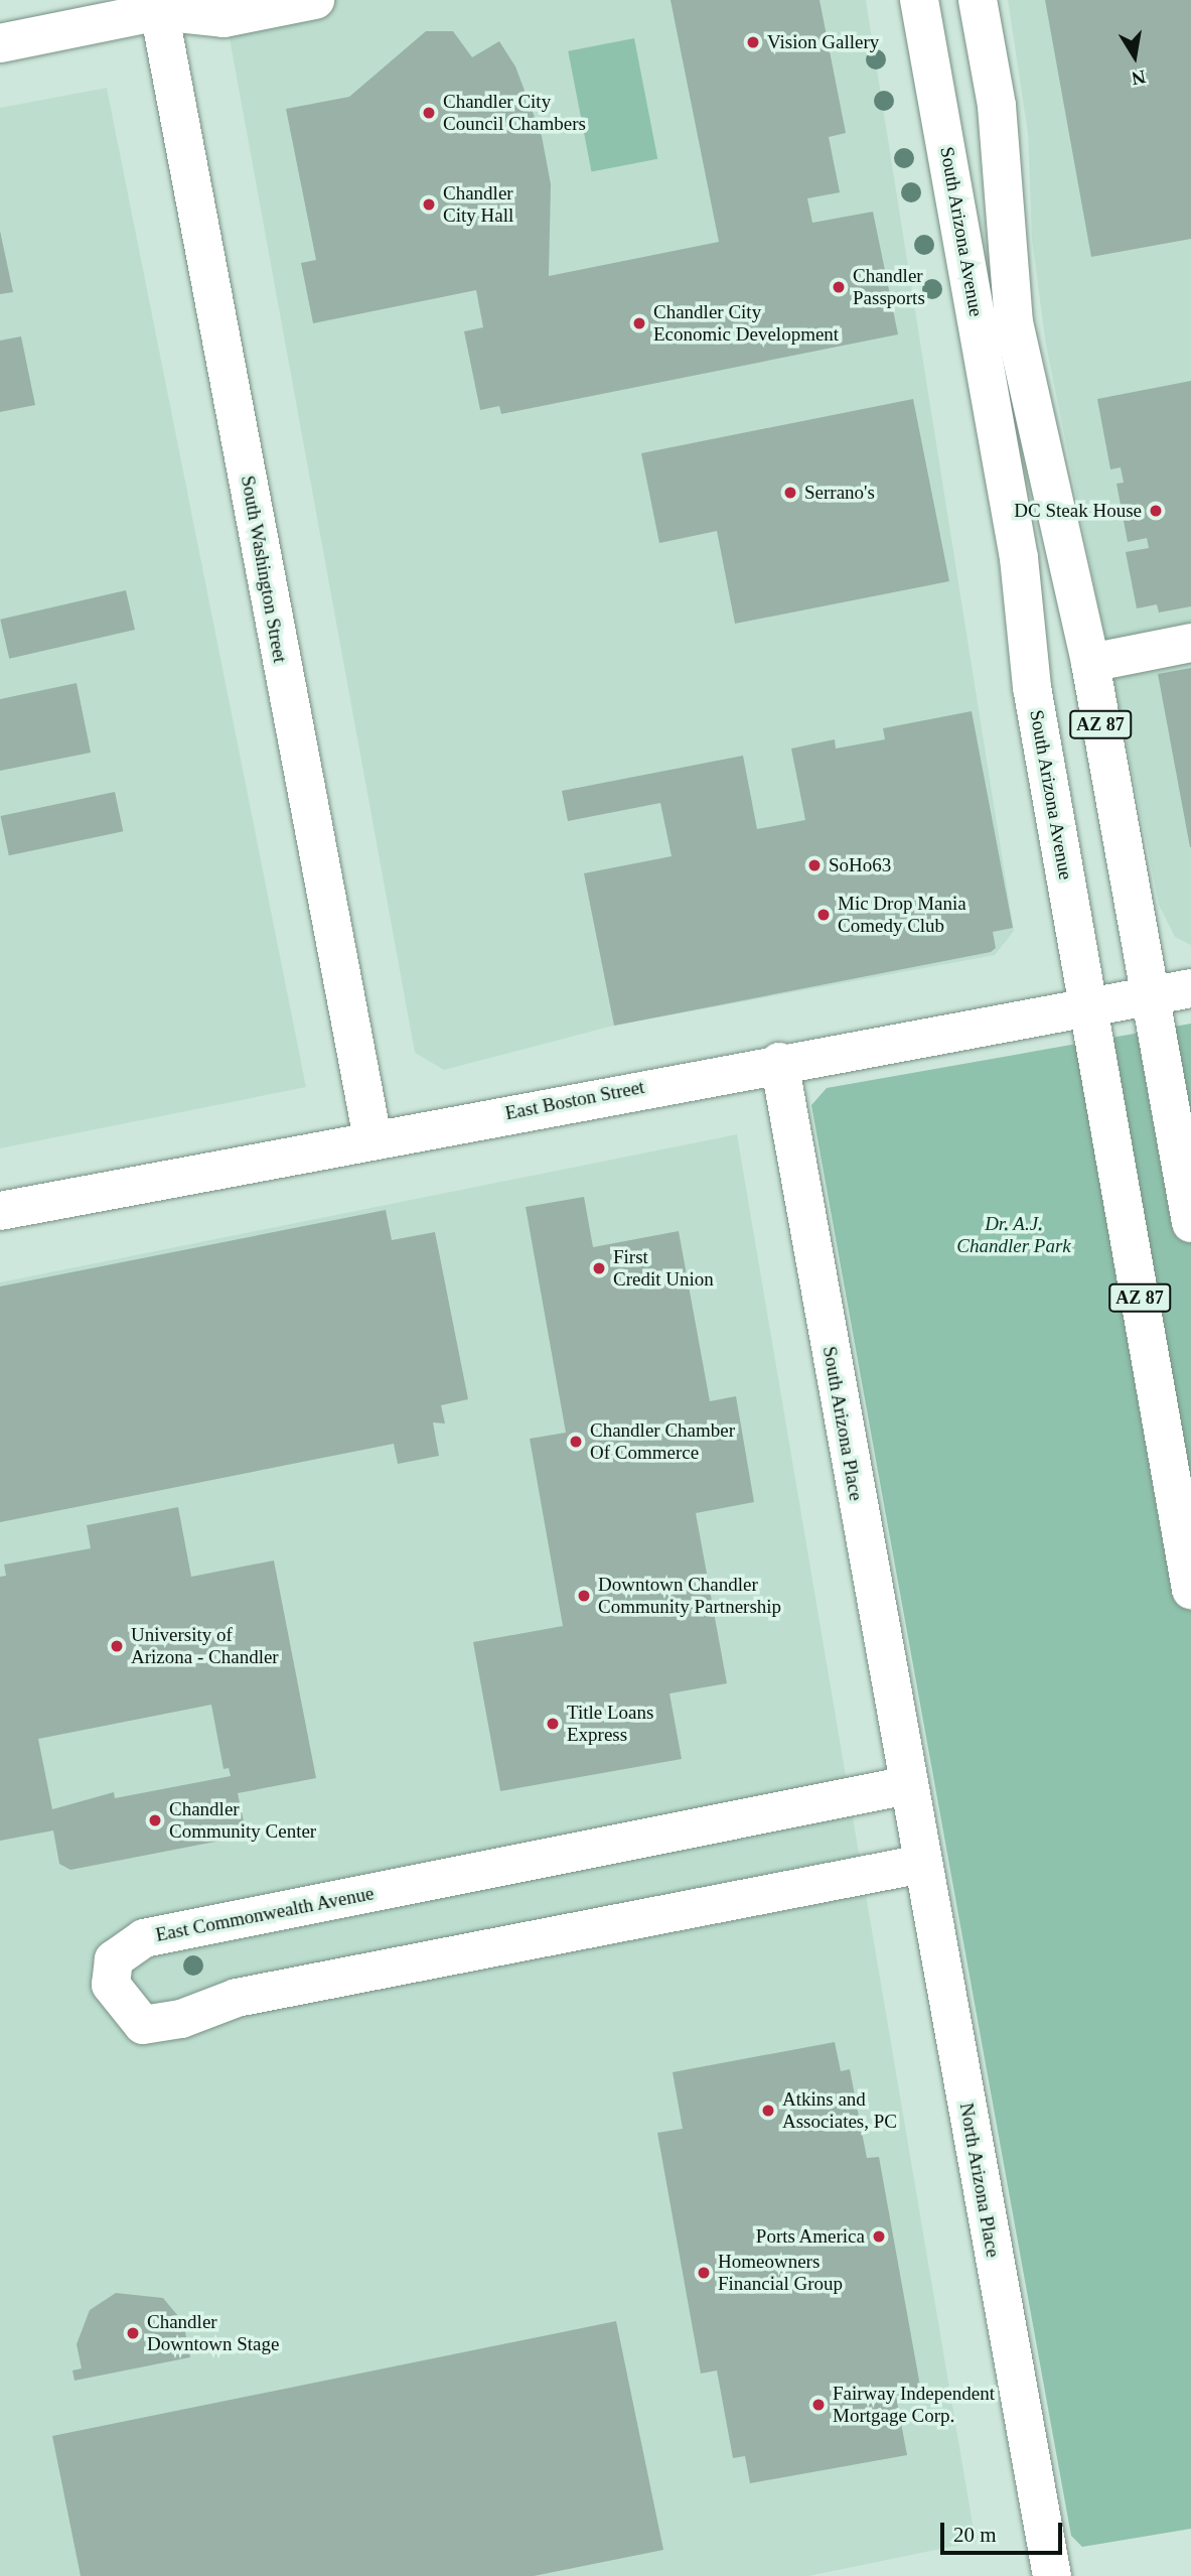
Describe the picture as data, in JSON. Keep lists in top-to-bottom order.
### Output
{
  "streets": {
    "main road": [
      "South Arizona Avenue",
      "South Washington Street",
      "AZ 87",
      "East Boston Street",
      "South Arizona Place",
      "East Commonwealth Avenue",
      "North Arizona Place"
    ]
  },
  "crossings": [
    ["South Arizona Avenue", "East Boston Street"],
    ["South Washington Street", "East Boston Street"],
    ["East Boston Street", "South Arizona Place"],
    ["South Arizona Place", "East Commonwealth Avenue"],
    ["South Arizona Place", "North Arizona Place"],
    ["East Commonwealth Avenue", "North Arizona Place"]
  ],
  "parks": ["Dr. A.J. Chandler Park"],
  "places": [
    "Vision Gallery",
    "Chandler City Council Chambers",
    "Chandler City Hall",
    "Chandler Passports",
    "Chandler City Economic Development",
    "Serrano's",
    "DC Steak House",
    "SoHo63",
    "Mic Drop Mania Comedy Club",
    "First Credit Union",
    "Chandler Chamber Of Commerce",
    "Downtown Chandler Community Partnership",
    "University of Arizona - Chandler",
    "Title Loans Express",
    "Chandler Community Center",
    "Atkins and Associates, PC",
    "Ports America",
    "Homeowners Financial Group",
    "Chandler Downtown Stage",
    "Fairway Independent Mortgage Corp."
  ],
  "scale_bar": "20 m",
  "north": "bottom"
}
